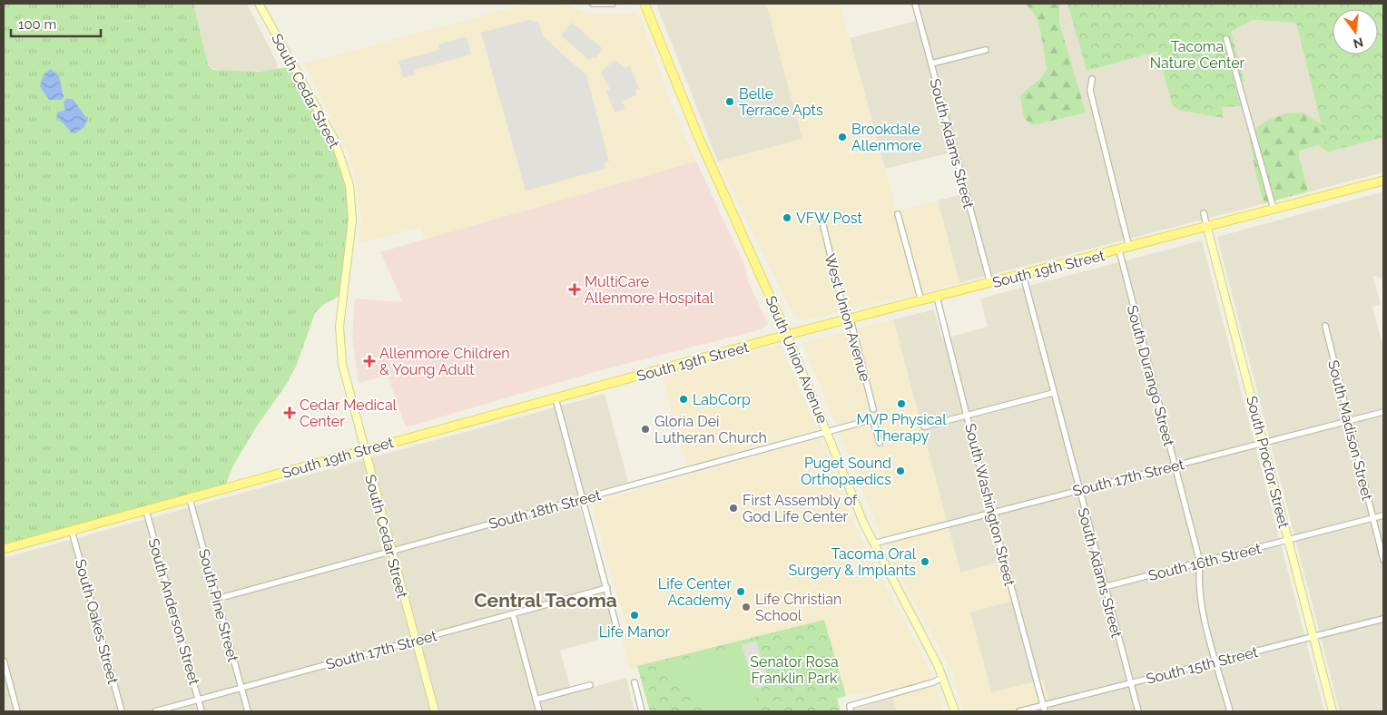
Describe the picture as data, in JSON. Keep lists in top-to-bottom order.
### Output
{
  "streets": {
    "main road": [
      "South Cedar Street",
      "South 19th Street",
      "South Union Avenue",
      "South Proctor Street"
    ],
    "street": [
      "South Adams Street",
      "West Union Avenue",
      "South Durango Street",
      "South Madison Street",
      "South 17th Street",
      "South Washington Street",
      "South 18th Street",
      "South 16th Street",
      "South Pine Street",
      "South Anderson Street",
      "South Oakes Street",
      "South 15th Street"
    ]
  },
  "crossings": [
    ["South Cedar Street", "South 19th Street"],
    ["South Cedar Street", "South 17th Street"],
    ["South Cedar Street", "South 18th Street"],
    ["South Adams Street", "South 19th Street"],
    ["South Adams Street", "South 17th Street"],
    ["South Adams Street", "South 16th Street"],
    ["South Adams Street", "South 15th Street"],
    ["South 19th Street", "West Union Avenue"],
    ["South 19th Street", "South Union Avenue"],
    ["South 19th Street", "South Durango Street"],
    ["South 19th Street", "South Proctor Street"],
    ["South 19th Street", "South Washington Street"],
    ["South 19th Street", "South Pine Street"],
    ["South 19th Street", "South Anderson Street"],
    ["South 19th Street", "South Oakes Street"],
    ["South Union Avenue", "South 17th Street"],
    ["South Union Avenue", "South 18th Street"],
    ["South Durango Street", "South 17th Street"],
    ["South Durango Street", "South 16th Street"],
    ["South Durango Street", "South 15th Street"],
    ["South Madison Street", "South 17th Street"],
    ["South Madison Street", "South 16th Street"],
    ["South Proctor Street", "South 17th Street"],
    ["South Proctor Street", "South 16th Street"],
    ["South Proctor Street", "South 15th Street"],
    ["South 17th Street", "South Washington Street"],
    ["South 17th Street", "South Pine Street"],
    ["South 17th Street", "South Anderson Street"],
    ["South Washington Street", "South 15th Street"],
    ["South 18th Street", "South Pine Street"]
  ],
  "districts": ["Central Tacoma"],
  "parks": ["Tacoma Nature Center", "Senator Rosa Franklin Park"],
  "places": {
    "other": [
      "Belle Terrace Apts",
      "Brookdale Allenmore",
      "VFW Post",
      "LabCorp",
      "MVP Physical Therapy",
      "Gloria Dei Lutheran Church",
      "Puget Sound Orthopaedics",
      "First Assembly of God Life Center",
      "Tacoma Oral Surgery & Implants",
      "Life Center Academy",
      "Life Christian School",
      "Life Manor"
    ],
    "health": ["MultiCare Allenmore Hospital", "Allenmore Children & Young Adult", "Cedar Medical Center"]
  },
  "scale_bar": "100 m",
  "north": "bottom"
}
